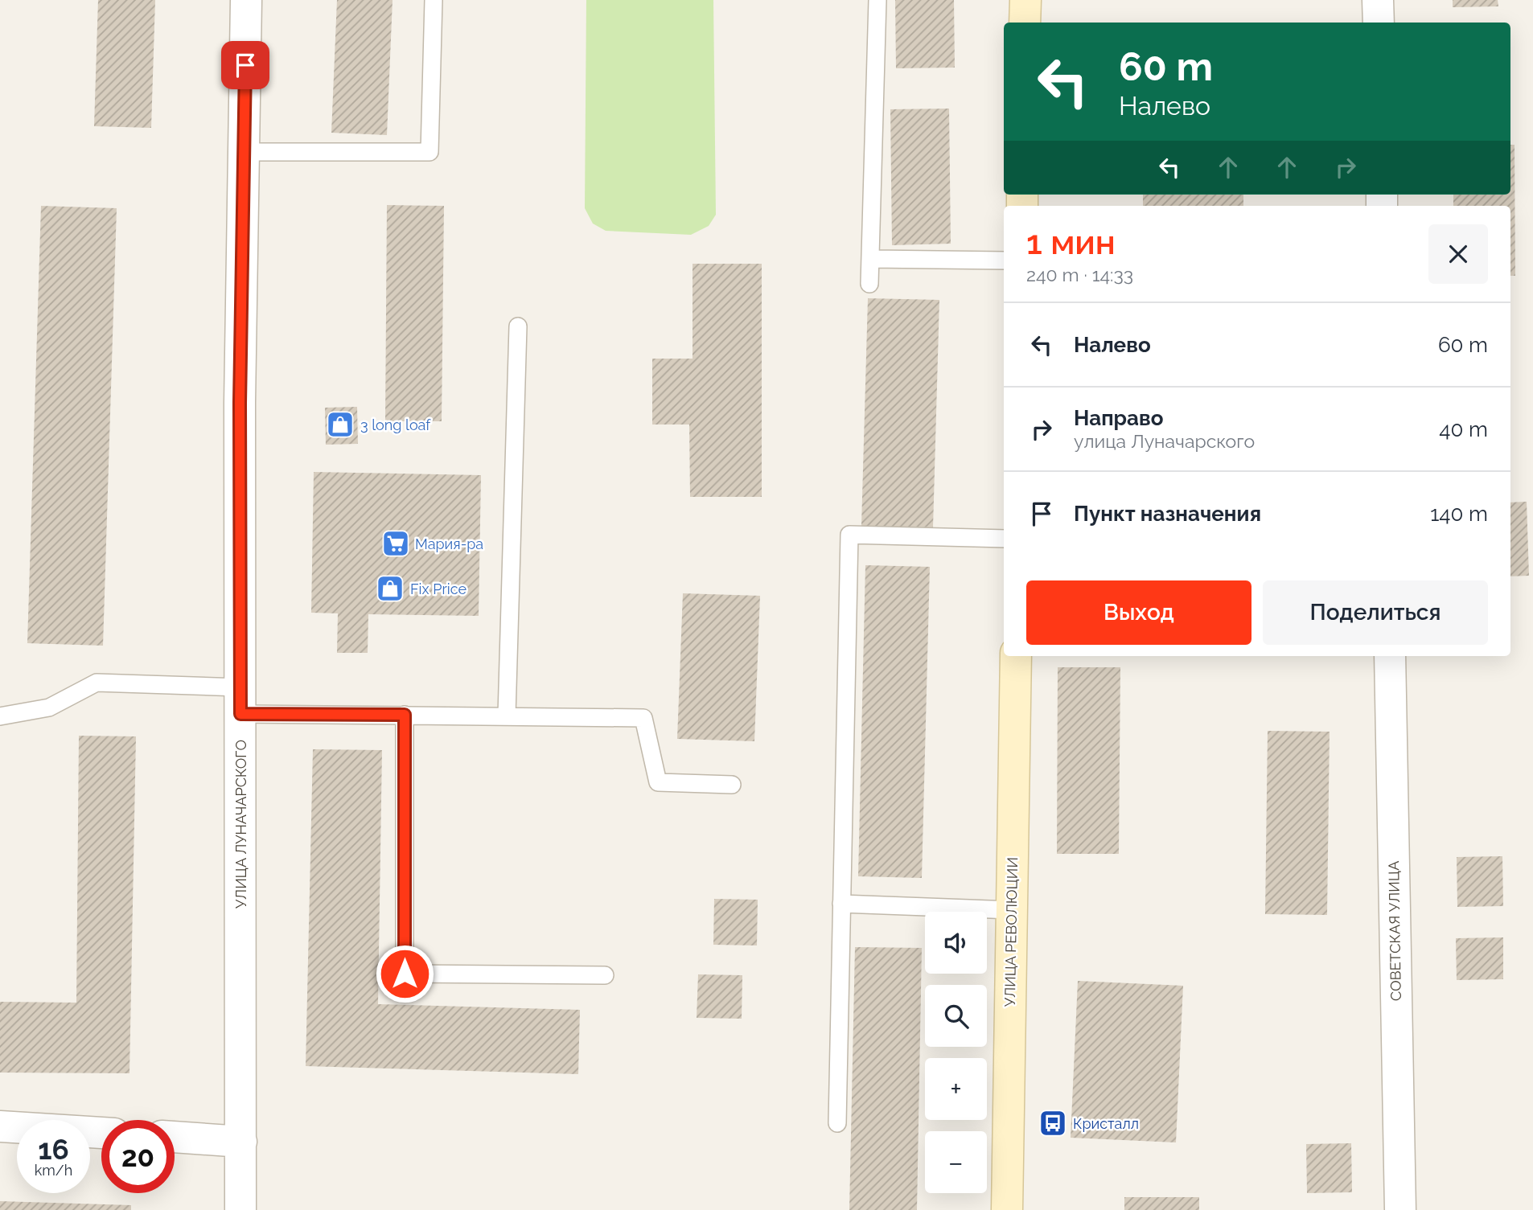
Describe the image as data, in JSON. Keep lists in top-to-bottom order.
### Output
{
  "streets": {
    "street": ["УЛИЦА ЛУНАЧАРСКОГО", "СОВЕТСКАЯ УЛИЦА", "УЛИЦА РЕВОЛЮЦИИ"]
  },
  "places": {
    "shop": ["3 long loaf", "Fix Price"],
    "supermarket": ["Мария-ра"],
    "bus stop": ["Кристалл"]
  },
  "page": {
    "turn": ["60 m", "Налево"],
    "heading": ["1 мин", "240 m · 14:33"],
    "list": [
      {
        "name": "Налево",
        "value": "60 m"
      },
      {
        "name": "Направо",
        "note": "улица Луначарского",
        "value": "40 m"
      },
      {
        "name": "Пункт назначения",
        "value": "140 m"
      }
    ],
    "buttons": ["Выход", "Поделиться"],
    "map_buttons": ["+", "−"],
    "speed": "16 km/h",
    "limit": "20"
  }
}
